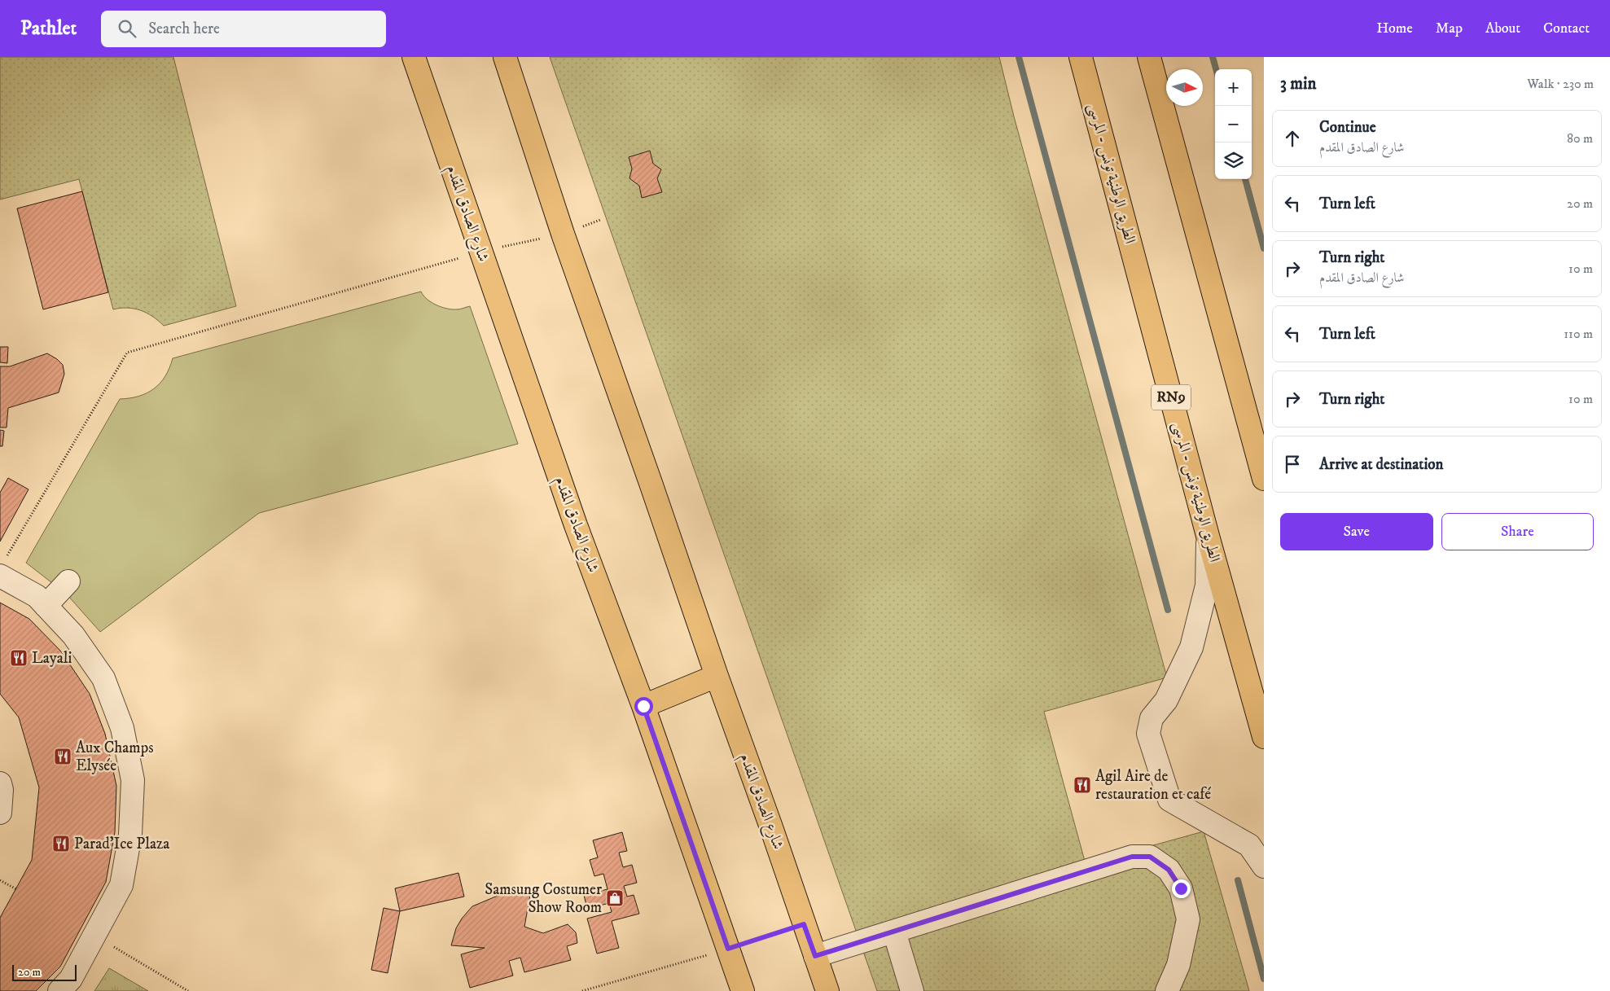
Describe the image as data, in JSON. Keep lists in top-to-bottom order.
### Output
{
  "streets": {
    "main road": ["الطريق الوطنية تونس - المرسى", "شارع الصادق المقدم", "RN9"]
  },
  "places": {
    "restaurant": [
      "Layali",
      "Aux Champs Elysée",
      "Agil Aire de restauration et café",
      "Parad'Ice Plaza"
    ],
    "shop": ["Samsung Costumer Show Room"]
  },
  "scale_bar": "20 m",
  "north": "right",
  "page": {
    "header": "Pathlet",
    "search": "Search here",
    "nav": [
      "Home",
      "Map",
      "About",
      "Contact"
    ],
    "heading": ["3 min", "Walk · 230 m"],
    "map_buttons": ["+", "−"],
    "list": [
      ["Continue", "شارع الصادق المقدم", "80 m"],
      ["Turn left", "20 m"],
      ["Turn right", "شارع الصادق المقدم", "10 m"],
      ["Turn left", "110 m"],
      ["Turn right", "10 m"],
      "Arrive at destination"
    ],
    "buttons": ["Save", "Share"],
    "scale": "20 m"
  }
}
